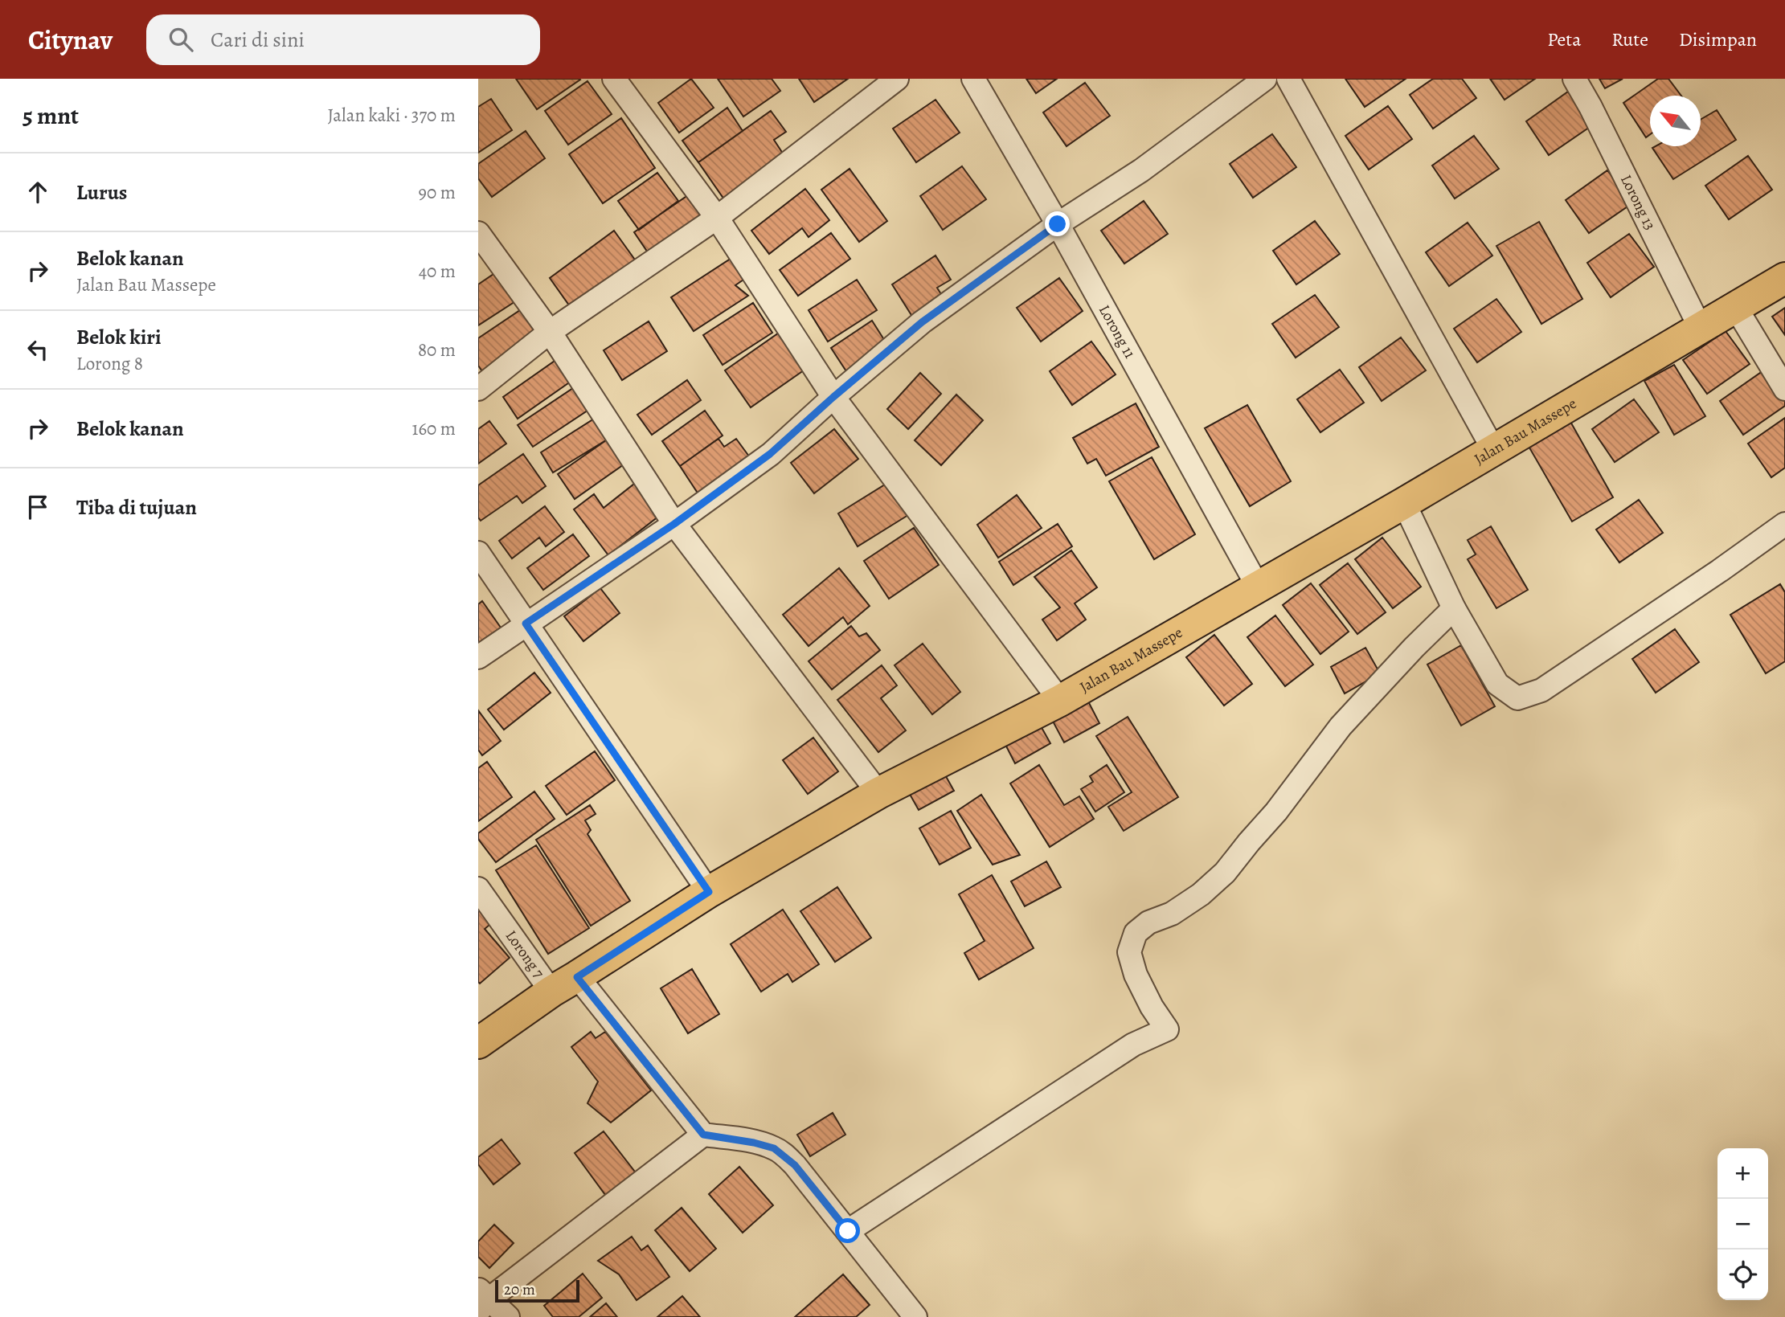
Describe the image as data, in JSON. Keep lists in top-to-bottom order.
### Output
{
  "streets": {
    "main road": ["Jalan Bau Massepe"],
    "street": ["Lorong 13", "Lorong 11", "Lorong 7"]
  },
  "crossings": [
    ["Lorong 13", "Jalan Bau Massepe"],
    ["Lorong 11", "Jalan Bau Massepe"],
    ["Jalan Bau Massepe", "Lorong 7"]
  ],
  "scale_bar": "20 m",
  "north": "top left",
  "page": {
    "header": "Citynav",
    "search": "Cari di sini",
    "nav": ["Peta", "Rute", "Disimpan"],
    "heading": ["5 mnt", "Jalan kaki · 370 m"],
    "list": [
      ["Lurus", "90 m"],
      ["Belok kanan", "Jalan Bau Massepe", "40 m"],
      ["Belok kiri", "Lorong 8", "80 m"],
      ["Belok kanan", "160 m"],
      "Tiba di tujuan"
    ],
    "map_buttons": ["+", "−"],
    "scale": "20 m"
  }
}
